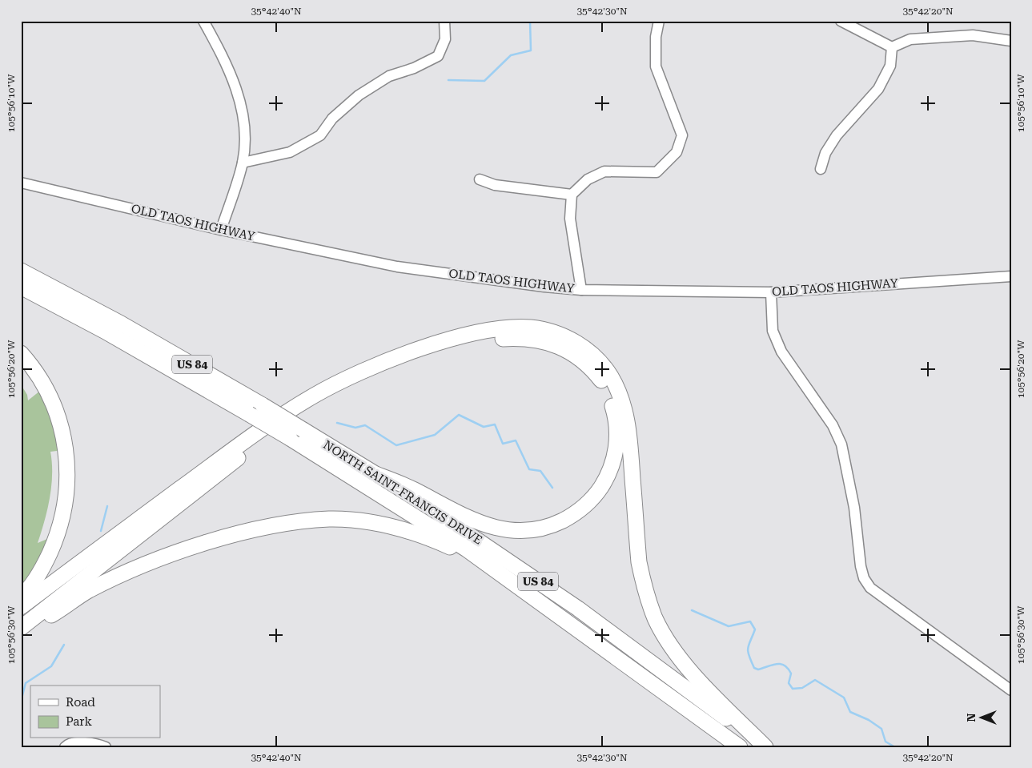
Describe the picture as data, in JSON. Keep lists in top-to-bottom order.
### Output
{
  "streets": {
    "highway": ["US 84", "NORTH SAINT FRANCIS DRIVE"],
    "street": ["OLD TAOS HIGHWAY"]
  },
  "legend": ["Road", "Park"],
  "north": "left",
  "coordinates": [
    "35°42'40\"N",
    "35°42'30\"N",
    "35°42'20\"N",
    "105°56'10\"W",
    "105°56'20\"W",
    "105°56'30\"W"
  ]
}
